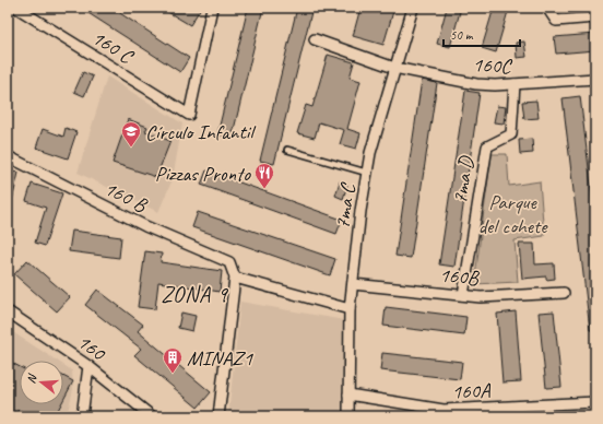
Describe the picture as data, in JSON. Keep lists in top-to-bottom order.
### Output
{
  "streets": {
    "street": [
      "160 C",
      "160C",
      "7ma D",
      "160 B",
      "7ma C",
      "160B",
      "160",
      "160A"
    ]
  },
  "crossings": [
    ["160C", "7ma D"],
    ["160C", "7ma C"],
    ["7ma D", "160B"],
    ["7ma C", "160B"],
    ["7ma C", "160A"]
  ],
  "districts": ["ZONA 9"],
  "parks": ["Parque del cohete"],
  "places": {
    "school or university": ["Círculo Infantil"],
    "restaurant": ["Pizzas Pronto"],
    "building": ["MINAZ1"]
  },
  "scale_bar": "50 m",
  "north": "left"
}
